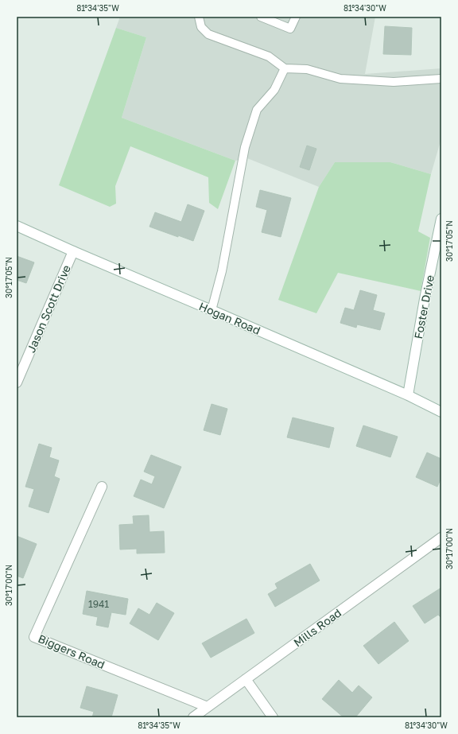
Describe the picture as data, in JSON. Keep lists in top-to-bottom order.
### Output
{
  "streets": {
    "street": [
      "Foster Drive",
      "Jason Scott Drive",
      "Hogan Road",
      "Mills Road",
      "Biggers Road"
    ]
  },
  "crossings": [
    ["Foster Drive", "Hogan Road"],
    ["Jason Scott Drive", "Hogan Road"],
    ["Mills Road", "Biggers Road"]
  ],
  "house_numbers": ["1941"],
  "coordinates": [
    "81°34'35\"W",
    "81°34'30\"W",
    "30°17'05\"N",
    "30°17'00\"N"
  ]
}
